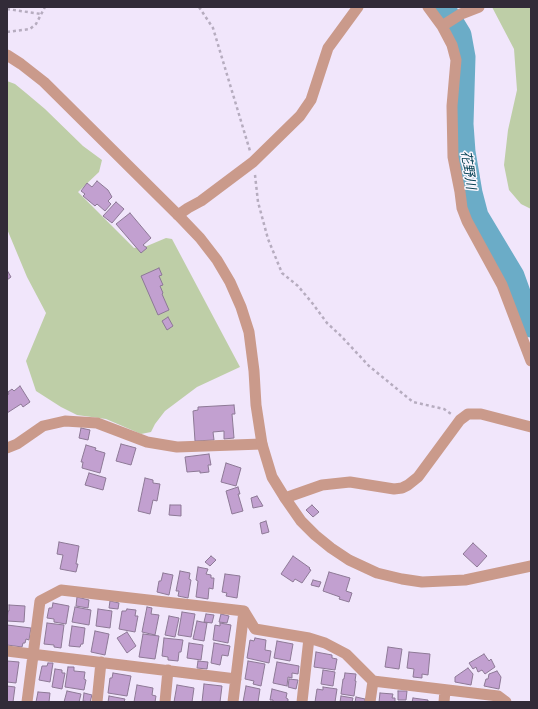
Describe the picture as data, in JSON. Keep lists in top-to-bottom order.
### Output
{
  "water": ["花野川"]
}
